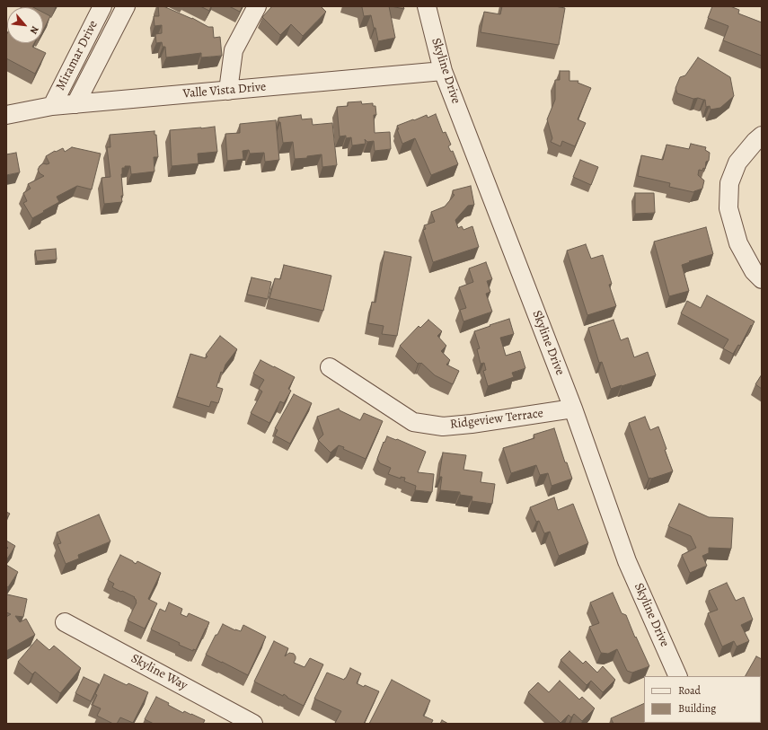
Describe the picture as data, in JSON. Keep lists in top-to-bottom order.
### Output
{
  "streets": {
    "street": [
      "Miramar Drive",
      "Skyline Drive",
      "Valle Vista Drive",
      "Ridgeview Terrace",
      "Skyline Way"
    ]
  },
  "crossings": [
    ["Miramar Drive", "Valle Vista Drive"],
    ["Skyline Drive", "Valle Vista Drive"],
    ["Skyline Drive", "Ridgeview Terrace"]
  ],
  "legend": ["Road", "Building"],
  "north": "bottom right"
}
